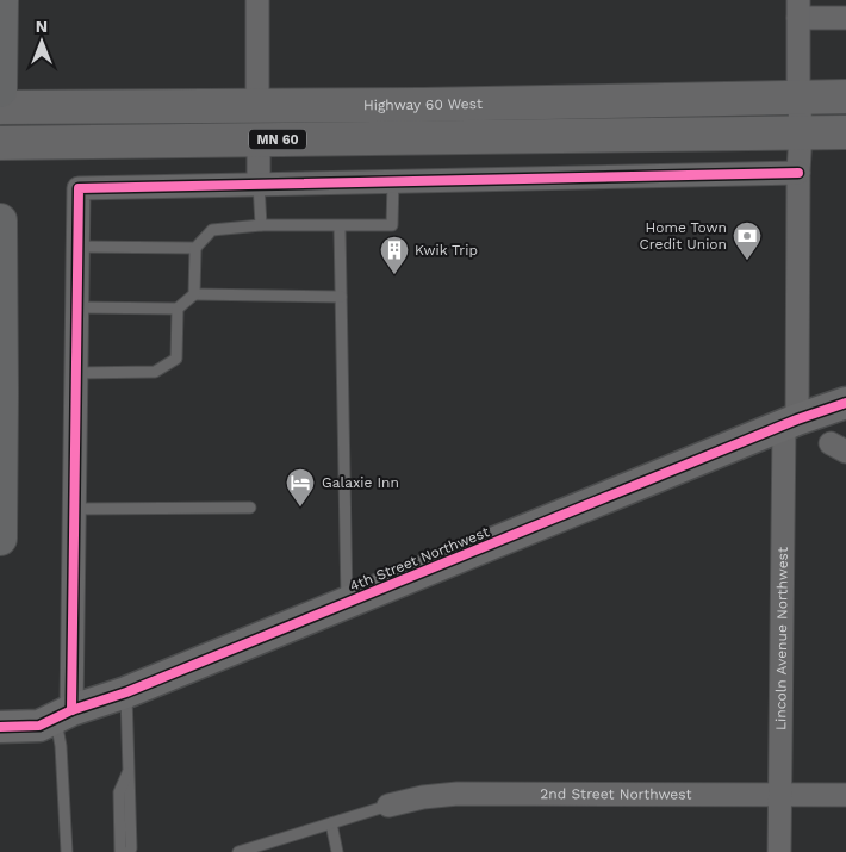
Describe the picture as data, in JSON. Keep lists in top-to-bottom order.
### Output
{
  "streets": {
    "main road": ["Highway 60 West", "MN 60"],
    "street": ["4th Street Northwest", "Lincoln Avenue Northwest", "2nd Street Northwest"]
  },
  "crossings": [
    ["Highway 60 West", "Lincoln Avenue Northwest"],
    ["MN 60", "Lincoln Avenue Northwest"],
    ["4th Street Northwest", "Lincoln Avenue Northwest"],
    ["Lincoln Avenue Northwest", "2nd Street Northwest"]
  ],
  "places": {
    "bank": ["Home Town Credit Union"],
    "building": ["Kwik Trip"],
    "hotel": ["Galaxie Inn"]
  },
  "north": "top"
}
